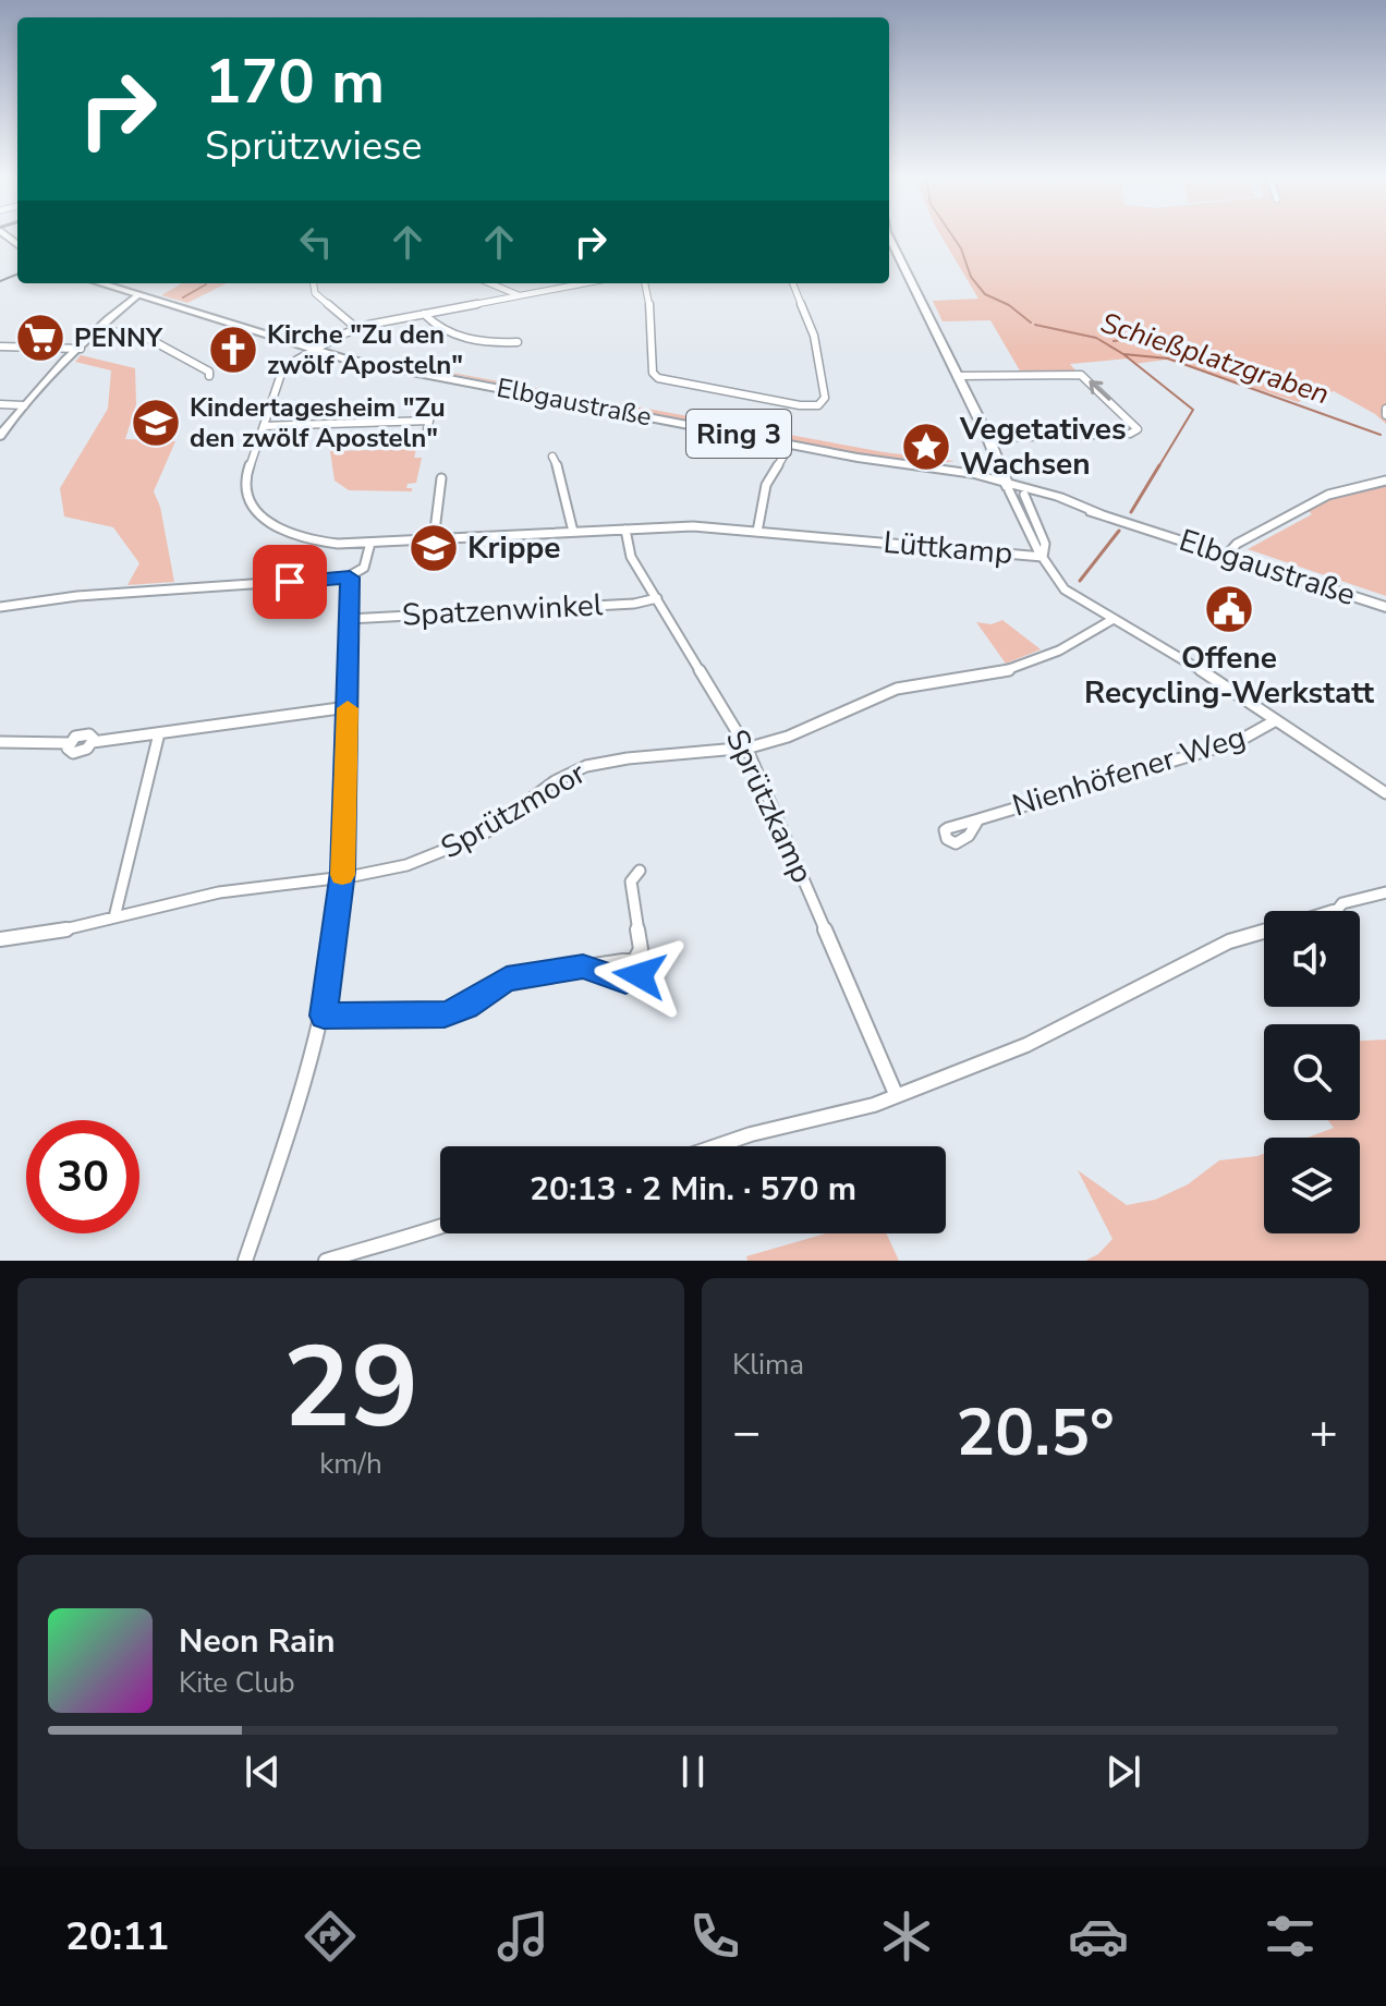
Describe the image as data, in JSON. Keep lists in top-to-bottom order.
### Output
{
  "streets": {
    "main road": ["Elbgaustraße", "Ring 3"],
    "street": [
      "Lüttkamp",
      "Spatzenwinkel",
      "Nienhöfener Weg",
      "Sprützkamp",
      "Sprützmoor"
    ]
  },
  "crossings": [
    ["Elbgaustraße", "Lüttkamp"],
    ["Lüttkamp", "Nienhöfener Weg"],
    ["Lüttkamp", "Sprützkamp"],
    ["Lüttkamp", "Sprützmoor"],
    ["Spatzenwinkel", "Sprützkamp"],
    ["Sprützkamp", "Sprützmoor"]
  ],
  "water": ["Schießplatzgraben"],
  "places": {
    "supermarket": ["PENNY"],
    "church": ["Kirche \"Zu den zwölf Aposteln\""],
    "school or university": ["Kindertagesheim \"Zu den zwölf Aposteln\"", "Krippe"],
    "place": ["Vegetatives Wachsen"],
    "public building": ["Offene Recycling-Werkstatt"]
  },
  "page": {
    "turn": ["170 m", "Sprützwiese"],
    "limit": "30",
    "trip": "20:13 · 2 Min. · 570 m",
    "tile": [
      ["29", "km/h"],
      "Klima"
    ],
    "heat": ["−", "20.5°", "+"],
    "song": ["Neon Rain", "Kite Club"],
    "tabs": "20:11"
  }
}
